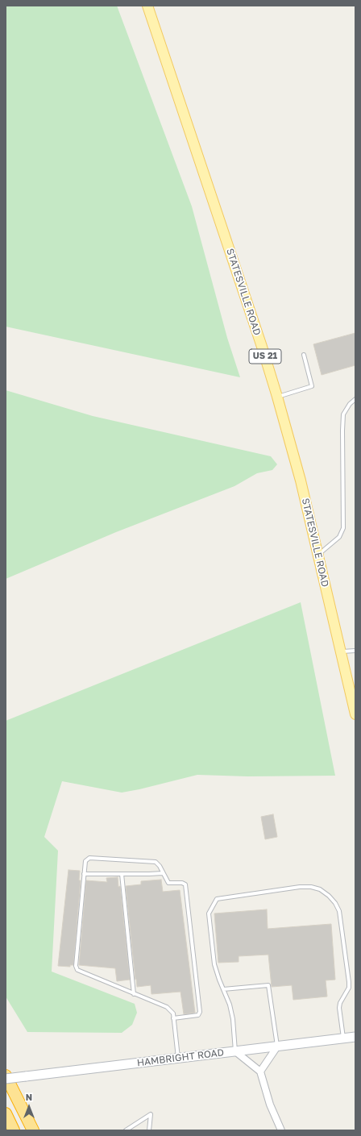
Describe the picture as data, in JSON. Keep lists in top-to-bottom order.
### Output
{
  "streets": {
    "main road": ["STATESVILLE ROAD", "US 21", "HAMBRIGHT ROAD"]
  },
  "north": "top"
}
